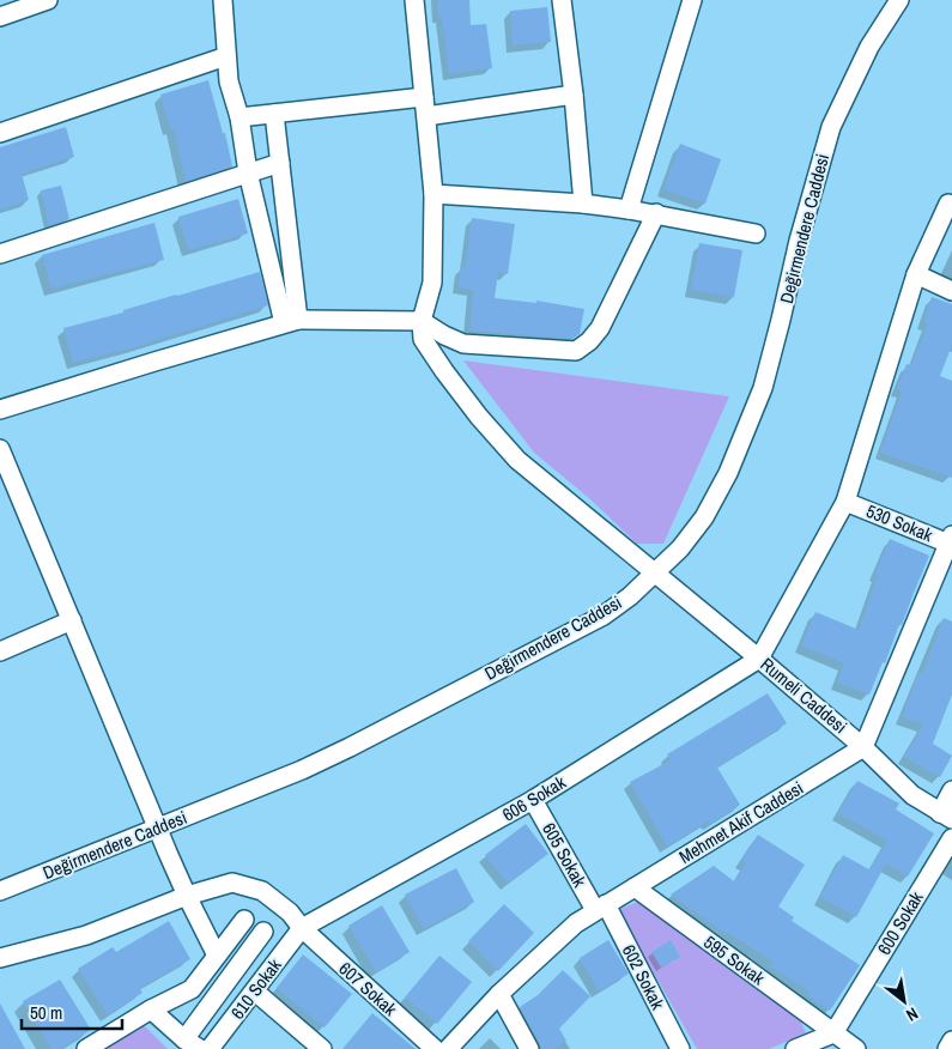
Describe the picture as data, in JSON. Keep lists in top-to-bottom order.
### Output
{
  "streets": {
    "street": [
      "Değirmendere Caddesi",
      "530 Sokak",
      "Rumeli Caddesi",
      "606 Sokak",
      "Mehmet Akif Caddesi",
      "605 Sokak",
      "600 Sokak",
      "595 Sokak",
      "602 Sokak",
      "610 Sokak",
      "607 Sokak"
    ]
  },
  "crossings": [
    ["Değirmendere Caddesi", "Rumeli Caddesi"],
    ["Rumeli Caddesi", "606 Sokak"],
    ["Rumeli Caddesi", "Mehmet Akif Caddesi"],
    ["606 Sokak", "605 Sokak"],
    ["606 Sokak", "610 Sokak"],
    ["606 Sokak", "607 Sokak"],
    ["Mehmet Akif Caddesi", "605 Sokak"],
    ["Mehmet Akif Caddesi", "595 Sokak"],
    ["Mehmet Akif Caddesi", "602 Sokak"],
    ["605 Sokak", "602 Sokak"],
    ["600 Sokak", "595 Sokak"],
    ["610 Sokak", "607 Sokak"]
  ],
  "scale_bar": "50 m",
  "north": "bottom right"
}
